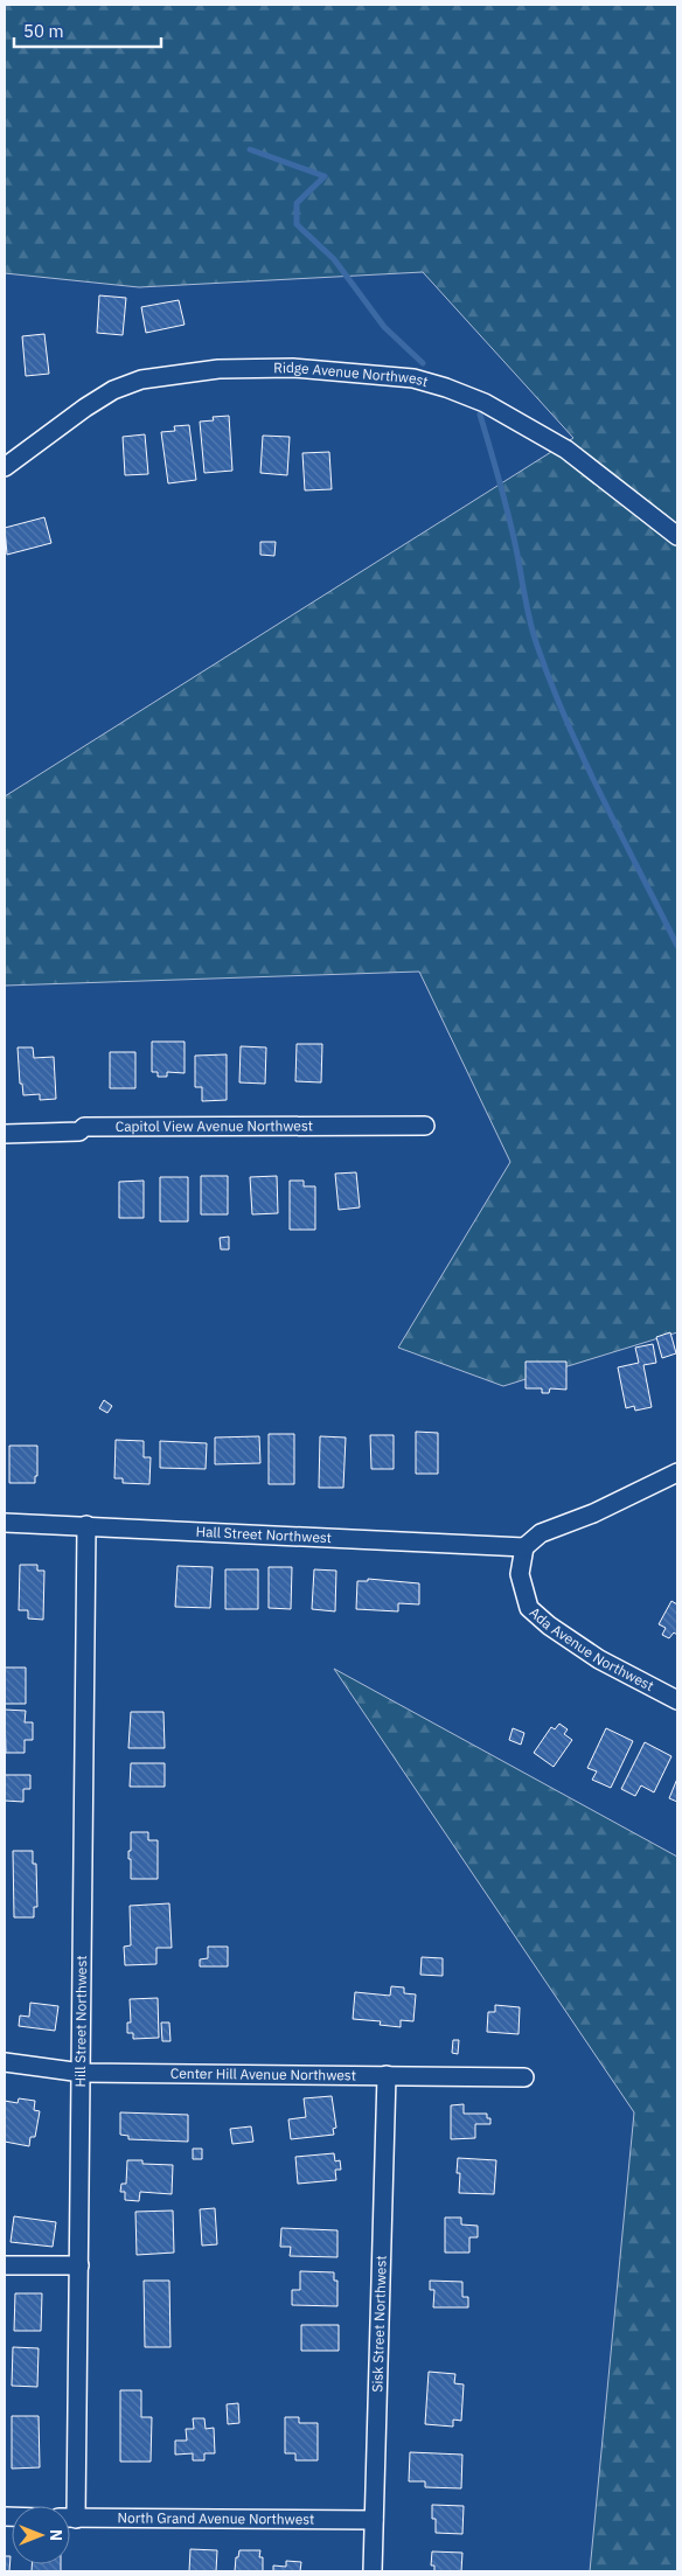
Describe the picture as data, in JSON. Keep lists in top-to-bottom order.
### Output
{
  "streets": {
    "street": [
      "Ridge Avenue Northwest",
      "Capitol View Avenue Northwest",
      "Hall Street Northwest",
      "Ada Avenue Northwest",
      "Hill Street Northwest",
      "Center Hill Avenue Northwest",
      "Sisk Street Northwest",
      "North Grand Avenue Northwest"
    ]
  },
  "crossings": [
    ["Hall Street Northwest", "Ada Avenue Northwest"],
    ["Hall Street Northwest", "Hill Street Northwest"],
    ["Hill Street Northwest", "Center Hill Avenue Northwest"],
    ["Center Hill Avenue Northwest", "Sisk Street Northwest"],
    ["Sisk Street Northwest", "North Grand Avenue Northwest"]
  ],
  "scale_bar": "50 m",
  "north": "right"
}
